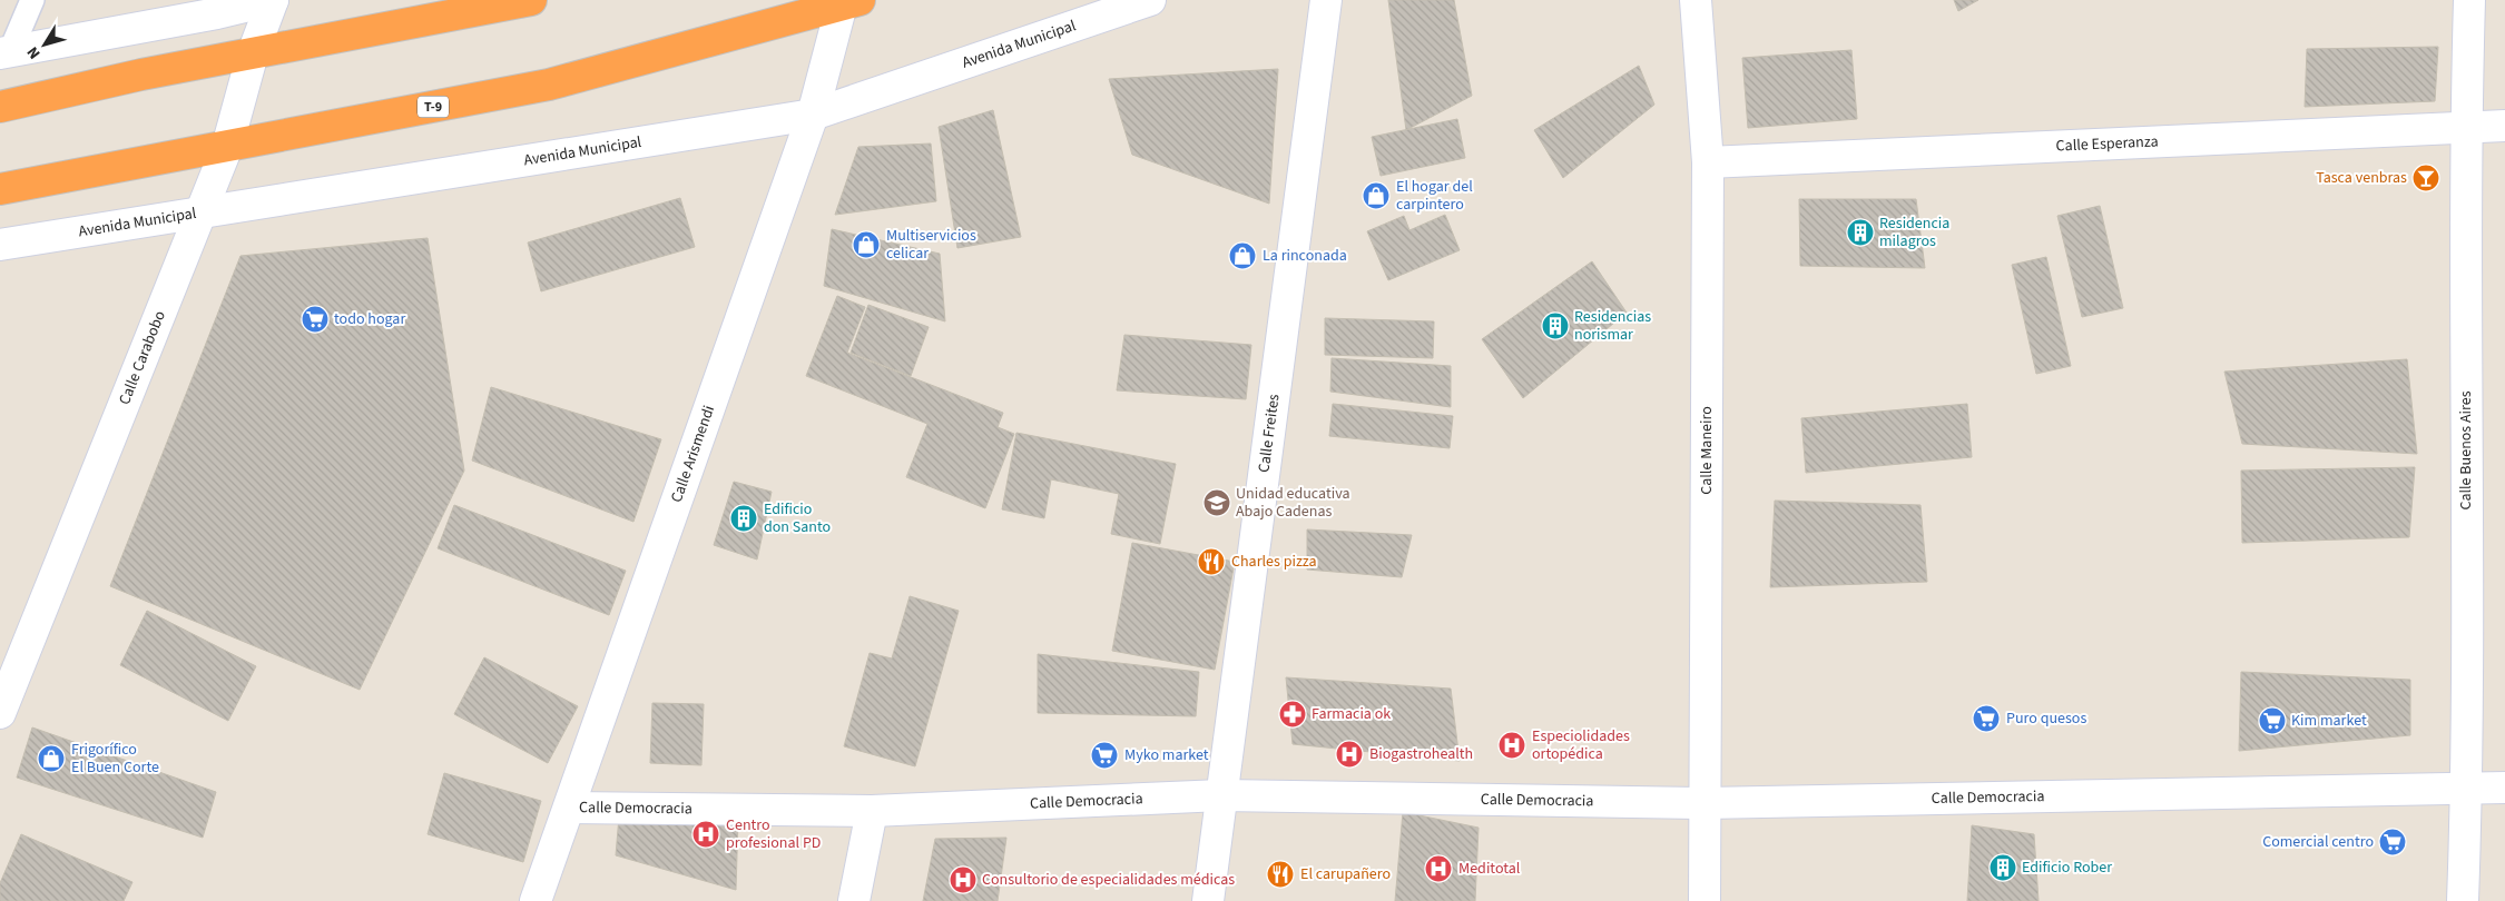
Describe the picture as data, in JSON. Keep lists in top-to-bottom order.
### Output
{
  "streets": {
    "highway": ["T-9"],
    "street": [
      "Avenida Municipal",
      "Calle Esperanza",
      "Calle Carabobo",
      "Calle Freites",
      "Calle Maneiro",
      "Calle Buenos Aires",
      "Calle Arismendi",
      "Calle Democracia"
    ]
  },
  "crossings": [
    ["Avenida Municipal", "Calle Carabobo"],
    ["Avenida Municipal", "Calle Arismendi"],
    ["T-9", "Calle Carabobo"],
    ["T-9", "Calle Arismendi"],
    ["Calle Esperanza", "Calle Maneiro"],
    ["Calle Esperanza", "Calle Buenos Aires"],
    ["Calle Freites", "Calle Democracia"],
    ["Calle Maneiro", "Calle Democracia"],
    ["Calle Buenos Aires", "Calle Democracia"],
    ["Calle Arismendi", "Calle Democracia"]
  ],
  "places": {
    "bar": ["Tasca venbras"],
    "shop": [
      "El hogar del carpintero",
      "Multiservicios celicar",
      "La rinconada",
      "Frigorífico El Buen Corte"
    ],
    "building": [
      "Residencia milagros",
      "Residencias norismar",
      "Edificio don Santo",
      "Edificio Rober"
    ],
    "supermarket": [
      "todo hogar",
      "Puro quesos",
      "Kim market",
      "Myko market",
      "Comercial centro"
    ],
    "school or university": ["Unidad educativa Abajo Cadenas"],
    "restaurant": ["Charles pizza", "El carupañero"],
    "pharmacy": ["Farmacia ok"],
    "hospital": [
      "Especiolidades ortopédica",
      "Biogastrohealth",
      "Centro profesional PD",
      "Meditotal",
      "Consultorio de especialidades médicas"
    ]
  },
  "north": "bottom left"
}
